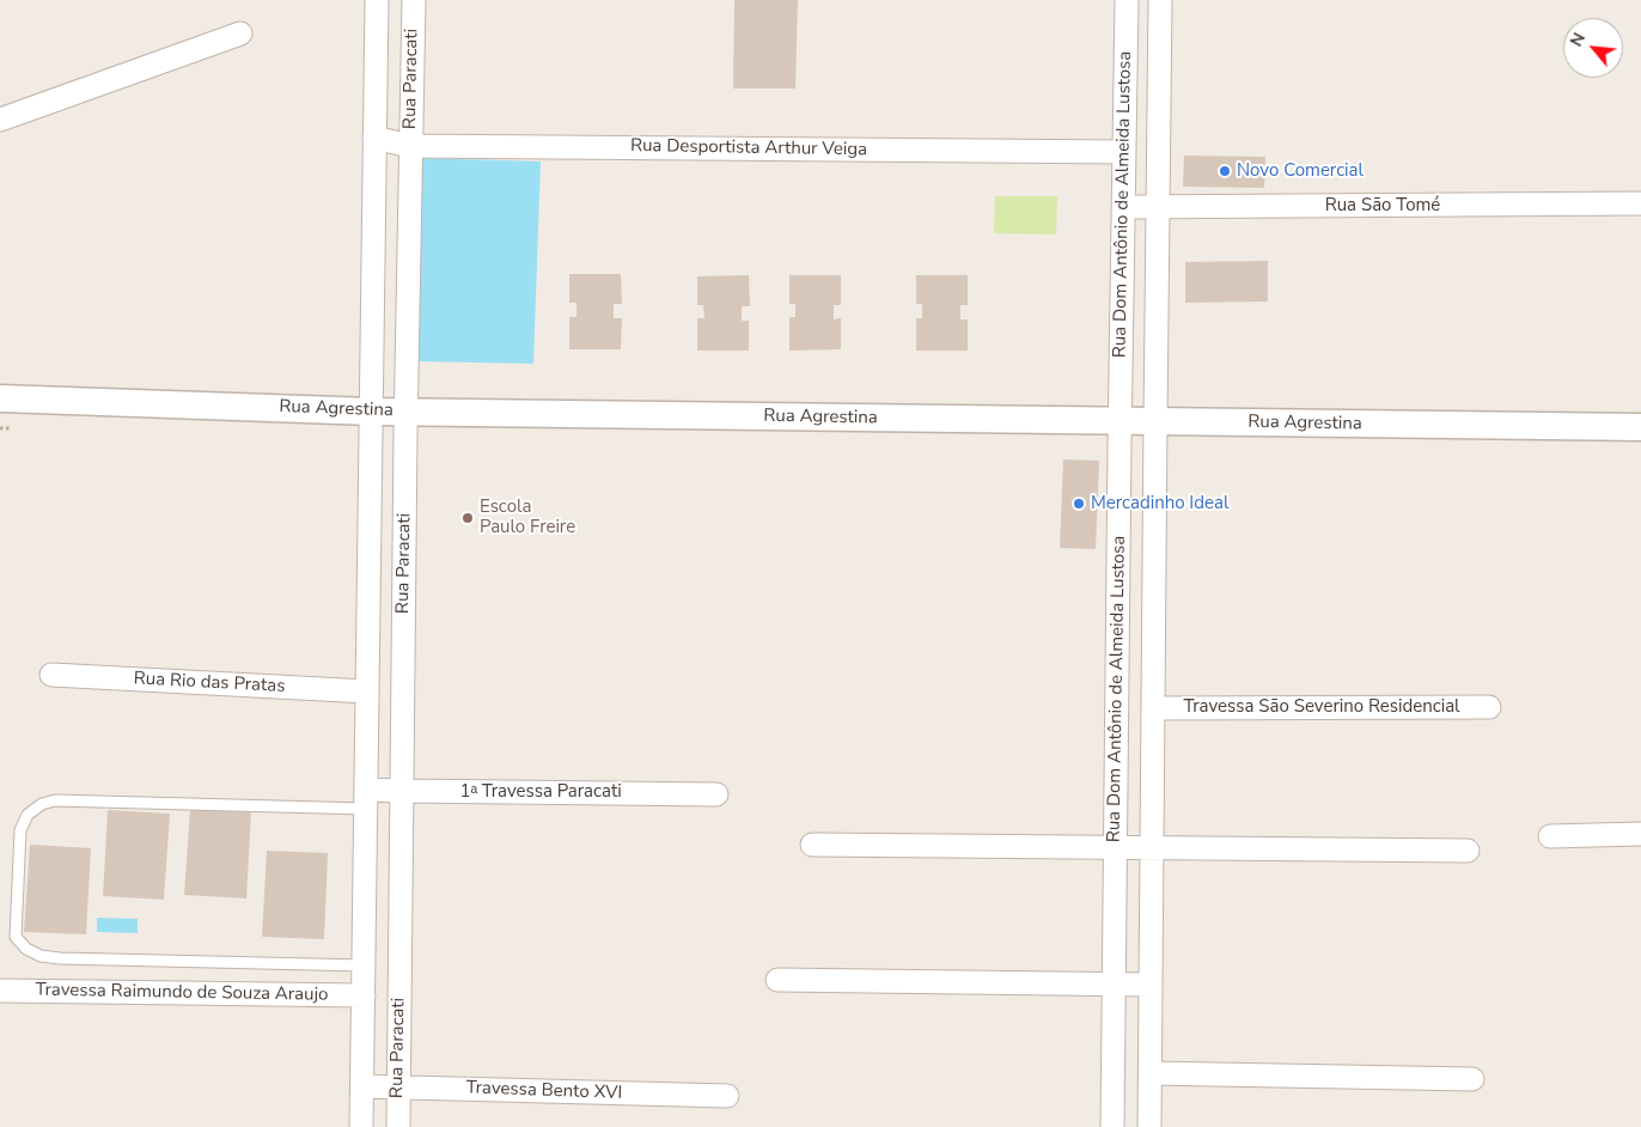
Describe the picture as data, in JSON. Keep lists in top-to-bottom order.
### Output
{
  "streets": {
    "street": [
      "Rua Paracati",
      "Rua Desportista Arthur Veiga",
      "Rua Dom Antônio de Almeida Lustosa",
      "Rua São Tomé",
      "Rua Agrestina",
      "Rua Rio das Pratas",
      "Travessa São Severino Residencial",
      "1ᵃ Travessa Paracati",
      "Travessa Raimundo de Souza Araujo",
      "Travessa Bento XVI"
    ]
  },
  "crossings": [
    ["Rua Paracati", "Rua Desportista Arthur Veiga"],
    ["Rua Paracati", "Rua Agrestina"],
    ["Rua Paracati", "Rua Rio das Pratas"],
    ["Rua Paracati", "1ᵃ Travessa Paracati"],
    ["Rua Paracati", "Travessa Raimundo de Souza Araujo"],
    ["Rua Paracati", "Travessa Bento XVI"],
    ["Rua Desportista Arthur Veiga", "Rua Dom Antônio de Almeida Lustosa"],
    ["Rua Dom Antônio de Almeida Lustosa", "Rua São Tomé"],
    ["Rua Dom Antônio de Almeida Lustosa", "Rua Agrestina"],
    ["Rua Dom Antônio de Almeida Lustosa", "Travessa São Severino Residencial"]
  ],
  "places": ["Novo Comercial", "Mercadinho Ideal", "Escola Paulo Freire"],
  "north": "top left"
}
